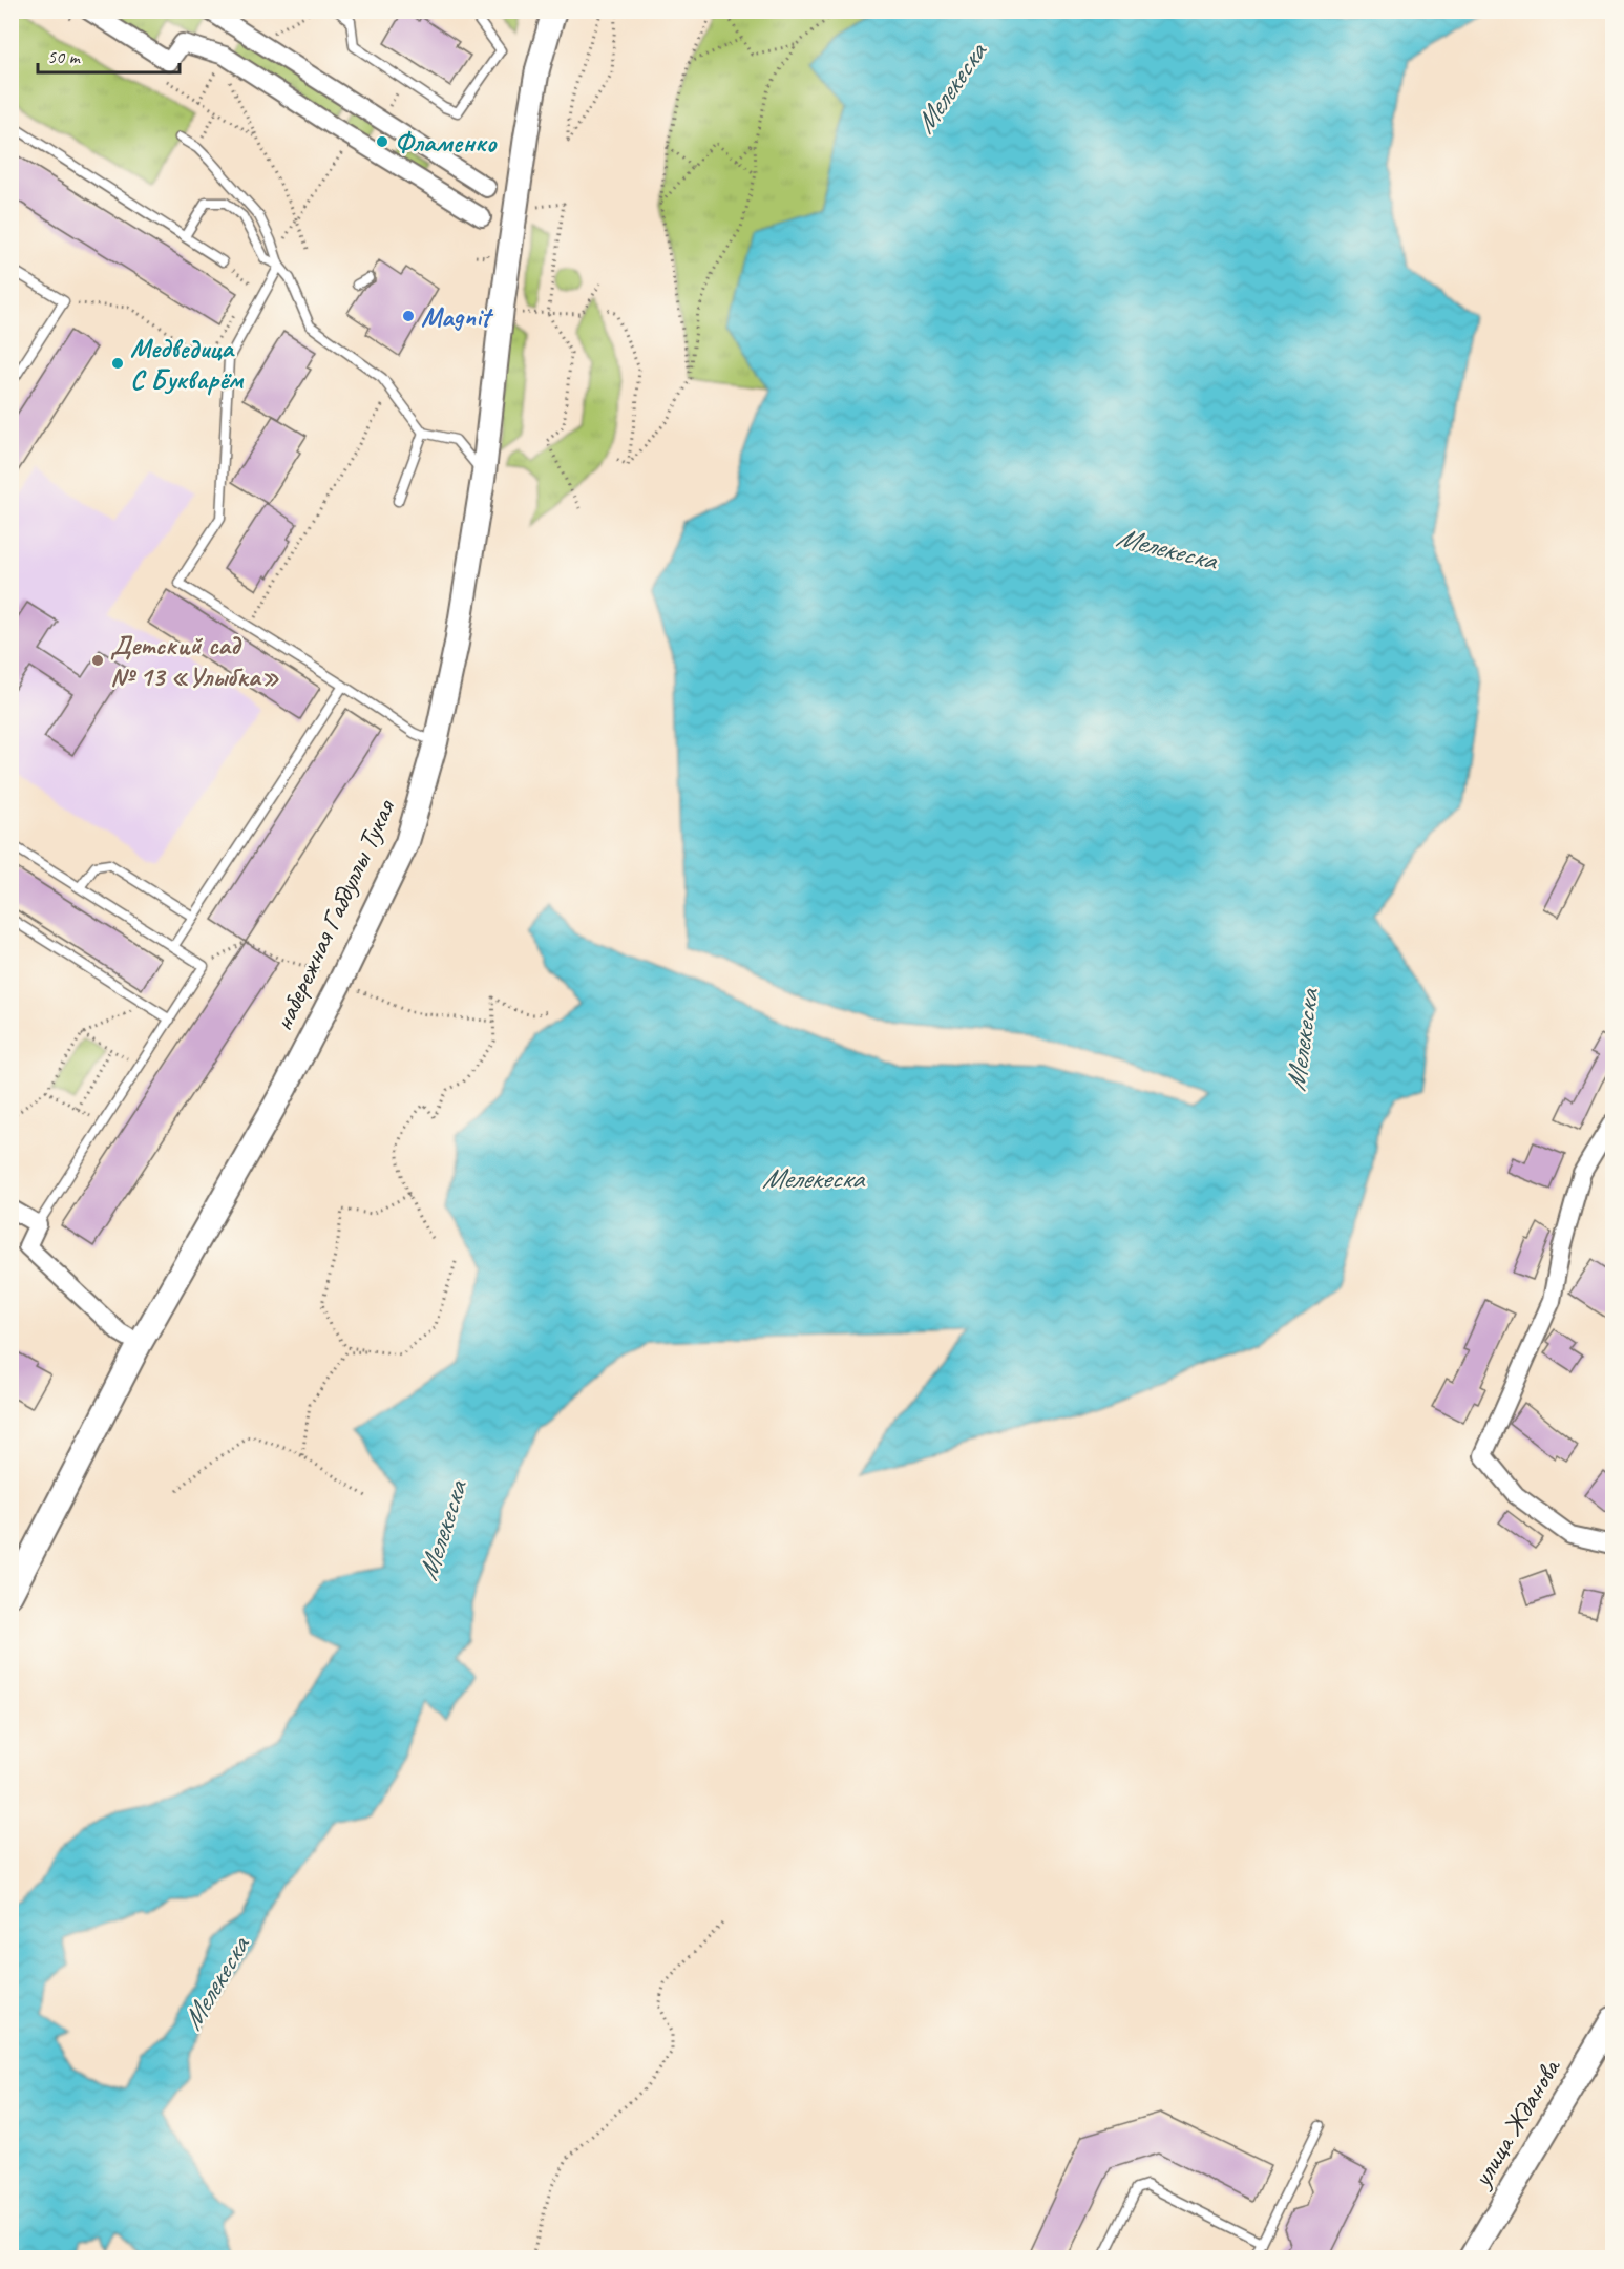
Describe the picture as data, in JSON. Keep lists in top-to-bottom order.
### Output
{
  "streets": {
    "main road": ["набережная Габдуллы Тукая", "улица Жданова"]
  },
  "water": ["Мелекеска"],
  "places": [
    "Фламенко",
    "Magnit",
    "Медведица С Букварём",
    "Детский сад № 13 «Улыбка»"
  ],
  "scale_bar": "50 m"
}
